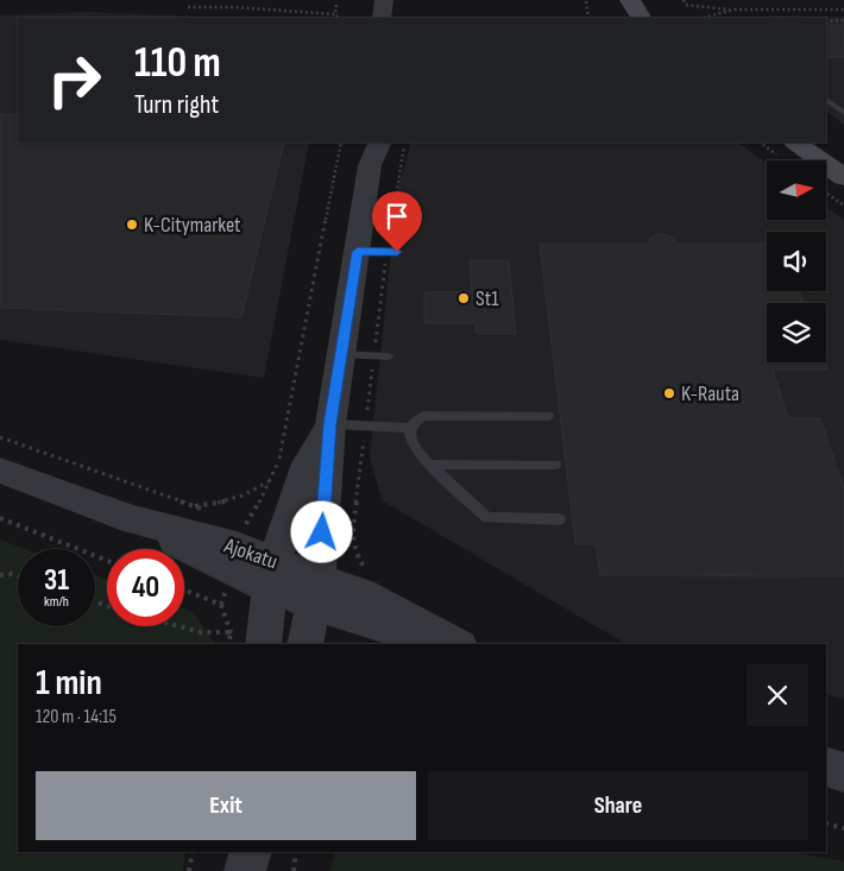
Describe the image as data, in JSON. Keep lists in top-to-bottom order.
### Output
{
  "streets": {
    "street": ["Ajokatu"]
  },
  "places": ["K-Citymarket", "St1", "K-Rauta"],
  "north": "right",
  "page": {
    "turn": ["110 m", "Turn right"],
    "speed": "31 km/h",
    "limit": "40",
    "heading": ["1 min", "120 m · 14:15"],
    "buttons": ["Exit", "Share"]
  }
}
